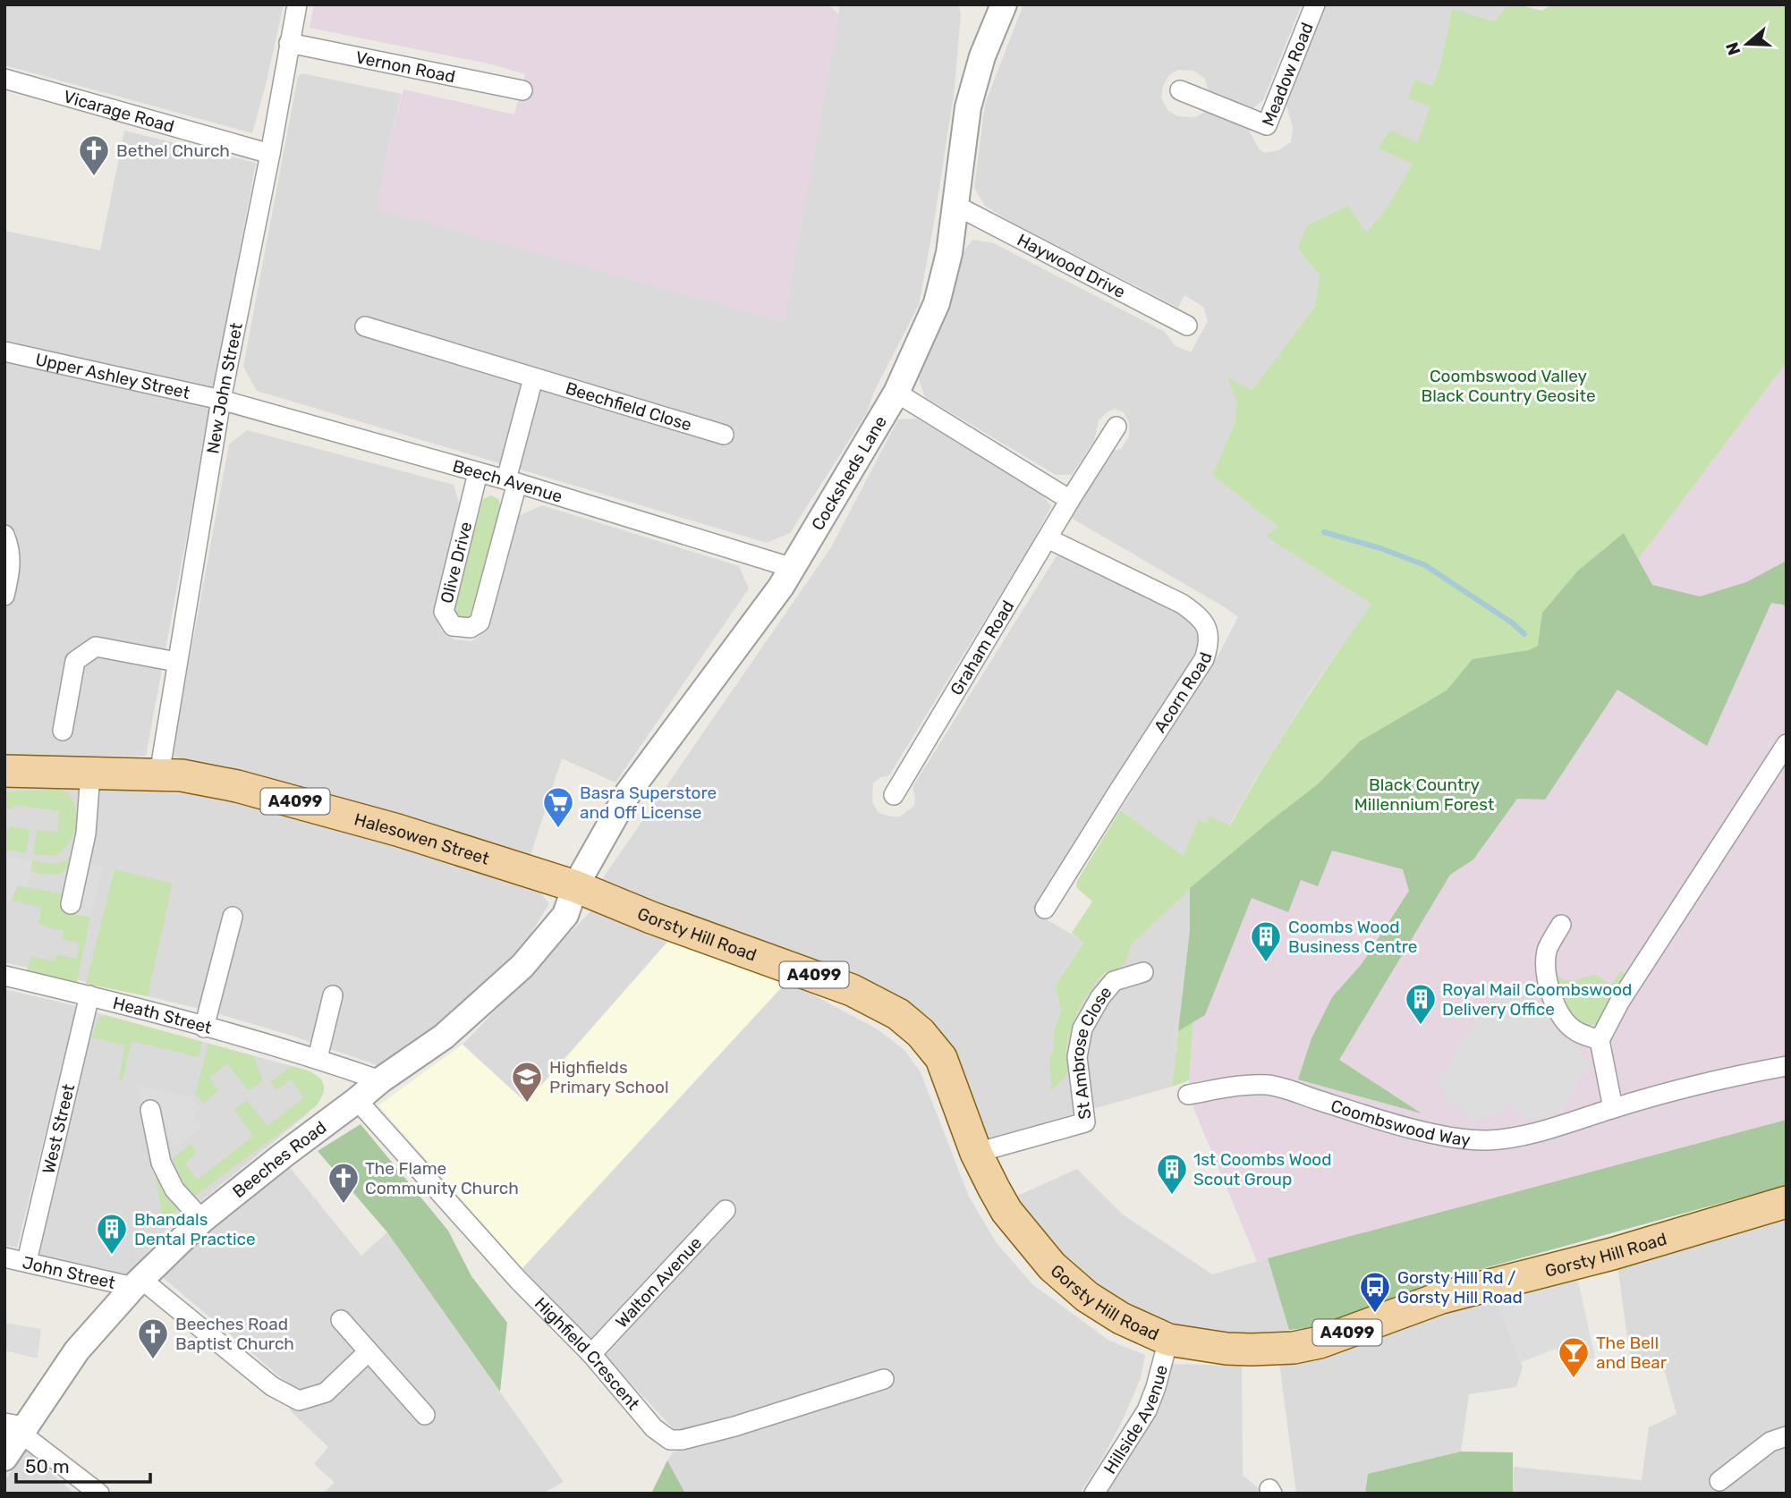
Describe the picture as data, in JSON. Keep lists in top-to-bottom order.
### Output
{
  "streets": {
    "main road": ["A4099", "Halesowen Street", "Gorsty Hill Road"],
    "street": [
      "Vernon Road",
      "Meadow Road",
      "Vicarage Road",
      "Haywood Drive",
      "Upper Ashley Street",
      "New John Street",
      "Beechfield Close",
      "Cocksheds Lane",
      "Beech Avenue",
      "Olive Drive",
      "Graham Road",
      "Acorn Road",
      "Heath Street",
      "St Ambrose Close",
      "Coombswood Way",
      "West Street",
      "Beeches Road",
      "John Street",
      "Walton Avenue",
      "Highfield Crescent",
      "Hillside Avenue"
    ]
  },
  "crossings": [
    ["Vernon Road", "New John Street"],
    ["Vicarage Road", "New John Street"],
    ["Haywood Drive", "Cocksheds Lane"],
    ["Upper Ashley Street", "New John Street"],
    ["Upper Ashley Street", "Beech Avenue"],
    ["New John Street", "Beech Avenue"],
    ["New John Street", "Halesowen Street"],
    ["Cocksheds Lane", "Beech Avenue"],
    ["Cocksheds Lane", "Halesowen Street"],
    ["Cocksheds Lane", "Gorsty Hill Road"],
    ["Cocksheds Lane", "Beeches Road"],
    ["Beech Avenue", "Olive Drive"],
    ["Graham Road", "Acorn Road"],
    ["Halesowen Street", "Gorsty Hill Road"],
    ["Halesowen Street", "Beeches Road"],
    ["Gorsty Hill Road", "St Ambrose Close"],
    ["Gorsty Hill Road", "Beeches Road"],
    ["Gorsty Hill Road", "Hillside Avenue"],
    ["Heath Street", "West Street"],
    ["Heath Street", "Beeches Road"],
    ["West Street", "John Street"],
    ["Beeches Road", "John Street"],
    ["Beeches Road", "Highfield Crescent"],
    ["Walton Avenue", "Highfield Crescent"]
  ],
  "parks": ["Coombswood Valley Black Country Geosite", "Black Country Millennium Forest"],
  "places": {
    "church": ["Bethel Church", "The Flame Community Church", "Beeches Road Baptist Church"],
    "supermarket": ["Basra Superstore and Off License"],
    "building": [
      "Coombs Wood Business Centre",
      "Royal Mail Coombswood Delivery Office",
      "1st Coombs Wood Scout Group",
      "Bhandals Dental Practice"
    ],
    "school or university": ["Highfields Primary School"],
    "bus stop": ["Gorsty Hill Rd / Gorsty Hill Road"],
    "bar": ["The Bell and Bear"]
  },
  "scale_bar": "50 m",
  "north": "left"
}
